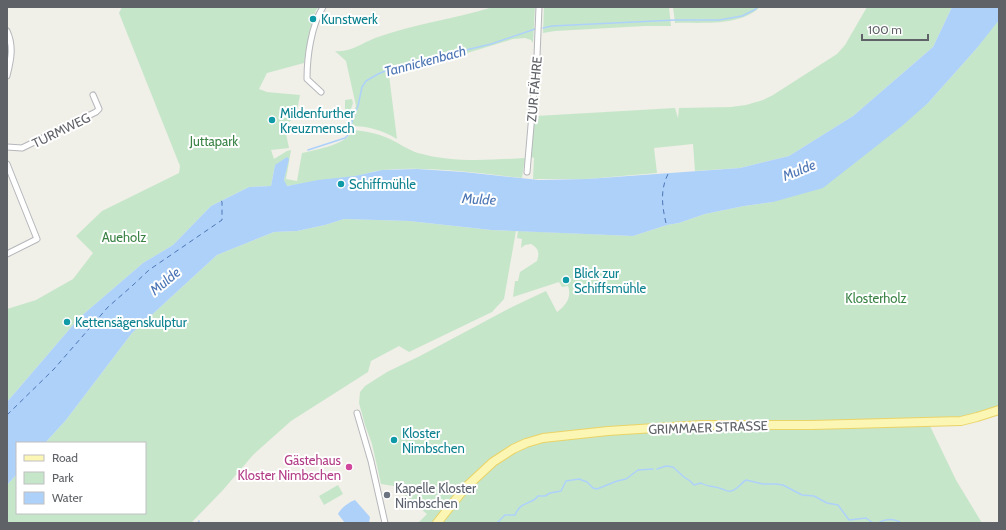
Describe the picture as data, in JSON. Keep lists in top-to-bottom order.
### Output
{
  "streets": {
    "main road": ["GRIMMAER STRASSE"],
    "street": ["ZUR FÄHRE", "TURMWEG"]
  },
  "water": ["Tannickenbach", "Mulde"],
  "parks": ["Juttapark", "Aueholz", "Klosterholz"],
  "places": [
    "Kunstwerk",
    "Mildenfurther Kreuzmensch",
    "Schiffmühle",
    "Blick zur Schiffsmühle",
    "Kettensägenskulptur",
    "Kloster Nimbschen",
    "Gästehaus Kloster Nimbschen",
    "Kapelle Kloster Nimbschen"
  ],
  "legend": ["Road", "Park", "Water"],
  "scale_bar": "100 m"
}
